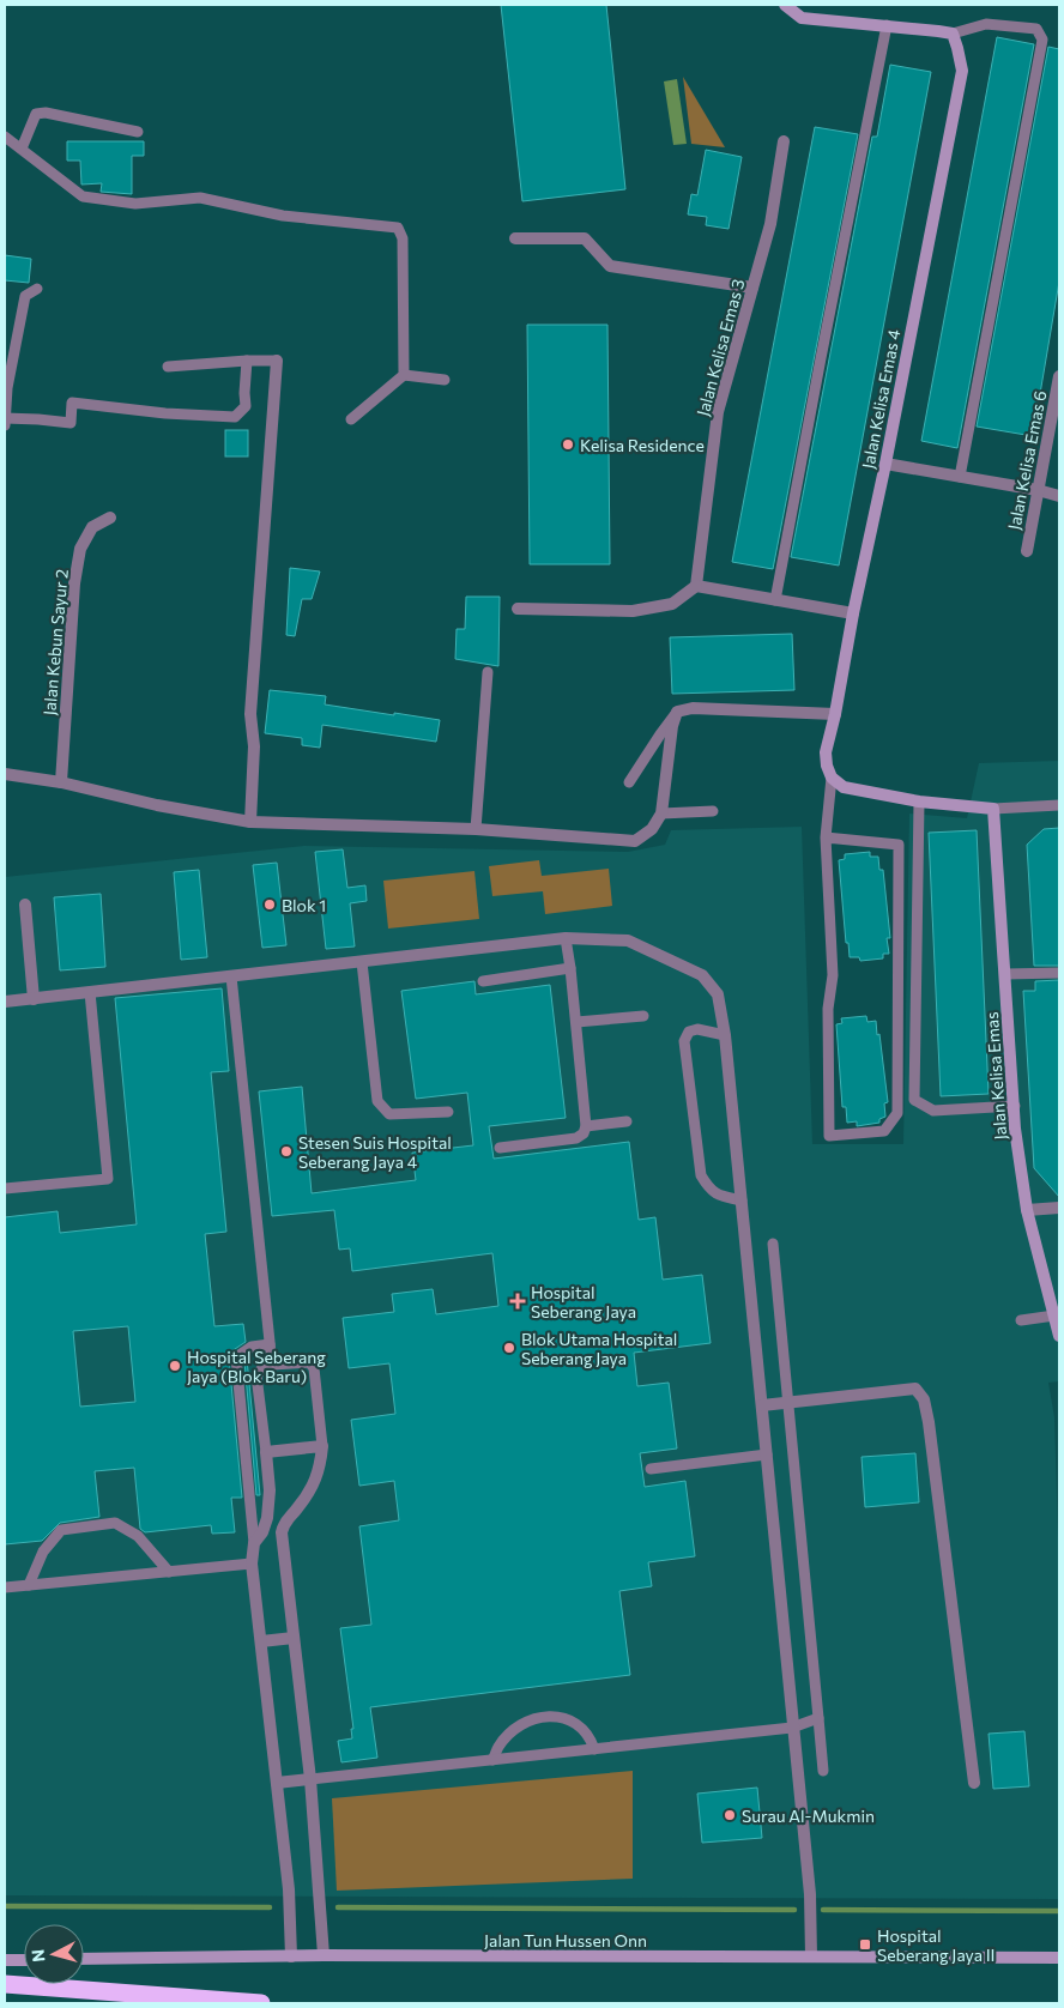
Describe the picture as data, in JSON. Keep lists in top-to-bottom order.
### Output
{
  "streets": {
    "street": [
      "Jalan Kelisa Emas 3",
      "Jalan Kelisa Emas 4",
      "Jalan Kelisa Emas 6",
      "Jalan Kebun Sayur 2",
      "Jalan Kelisa Emas",
      "Jalan Tun Hussen Onn"
    ]
  },
  "places": {
    "other": [
      "Kelisa Residence",
      "Blok 1",
      "Stesen Suis Hospital Seberang Jaya 4",
      "Blok Utama Hospital Seberang Jaya",
      "Hospital Seberang Jaya (Blok Baru)",
      "Surau Al-Mukmin"
    ],
    "health": ["Hospital Seberang Jaya"],
    "transit": ["Hospital Seberang Jaya II"]
  },
  "north": "left"
}
